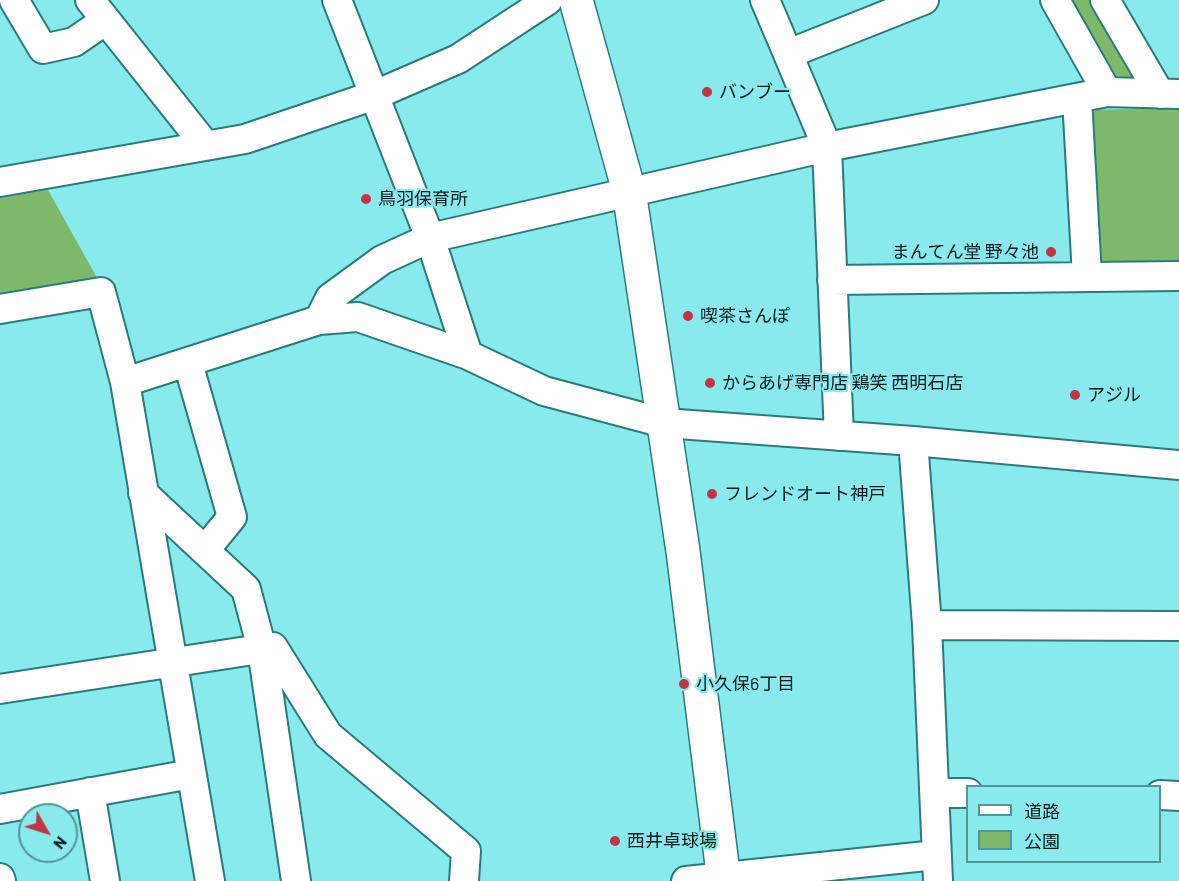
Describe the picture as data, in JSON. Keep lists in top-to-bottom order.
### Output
{
  "places": [
    "バンブー",
    "鳥羽保育所",
    "まんてん堂 野々池",
    "喫茶さんぽ",
    "からあげ専門店 鶏笑 西明石店",
    "アジル",
    "フレンドオート神戸",
    "小久保6丁目",
    "西井卓球場"
  ],
  "legend": ["道路", "公園"],
  "north": "bottom right"
}
